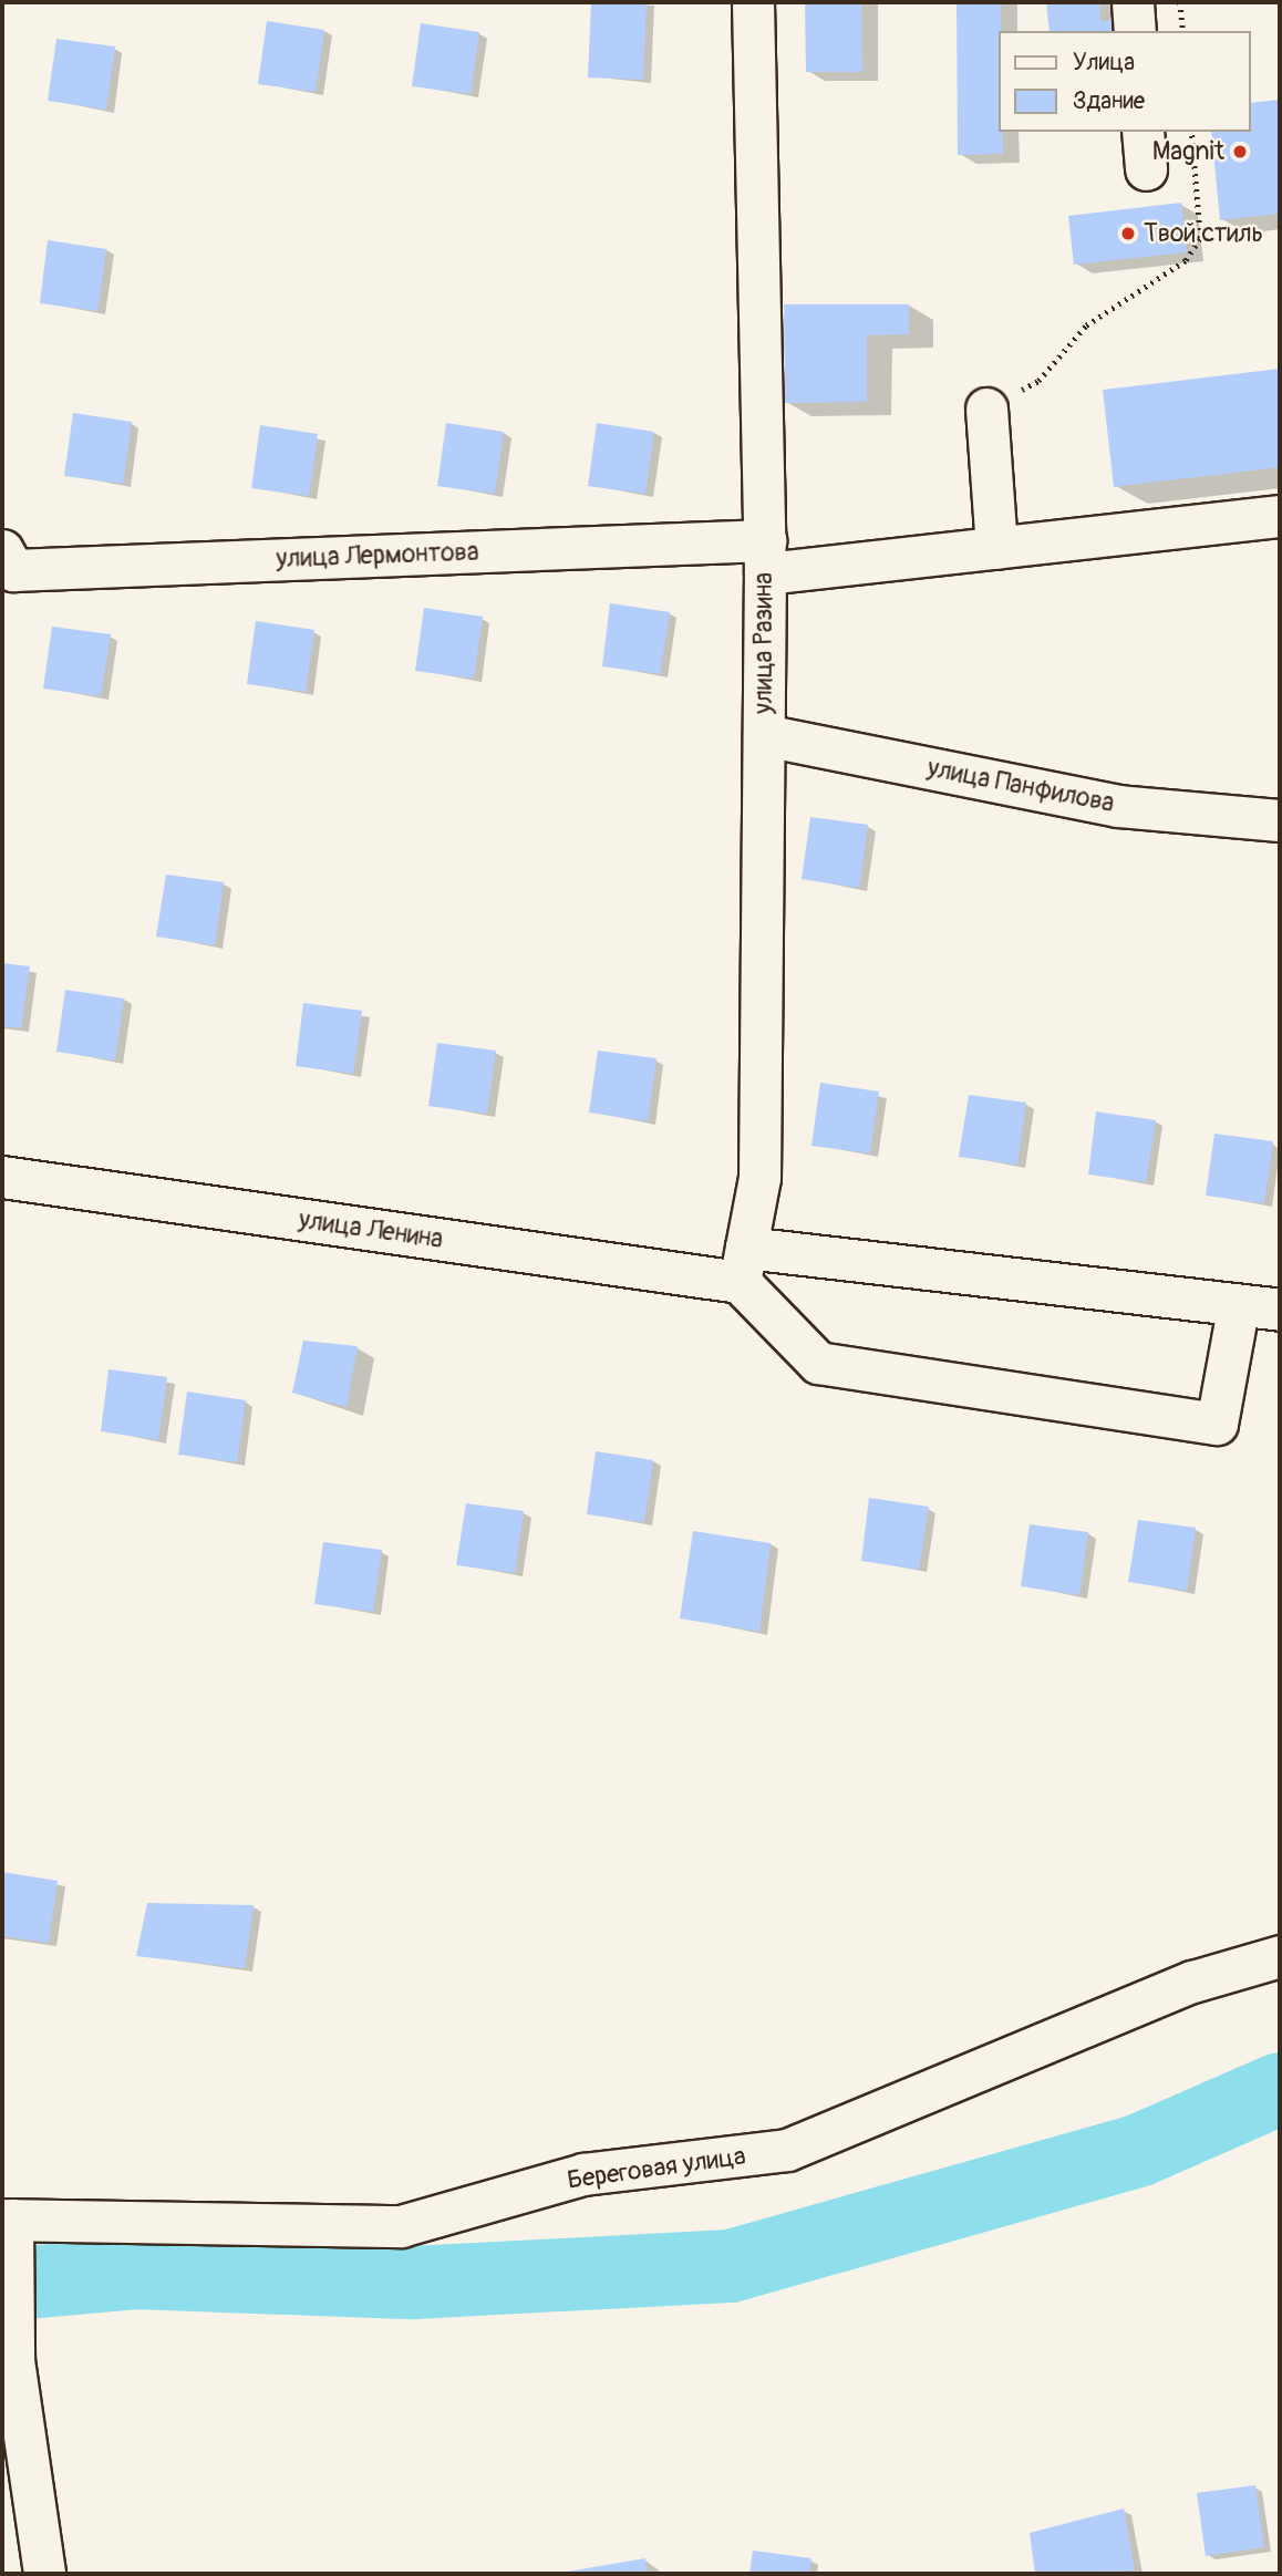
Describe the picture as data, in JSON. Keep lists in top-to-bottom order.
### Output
{
  "streets": {
    "street": [
      "улица Лермонтова",
      "улица Разина",
      "улица Панфилова",
      "улица Ленина",
      "Береговая улица"
    ]
  },
  "crossings": [
    ["улица Лермонтова", "улица Разина"],
    ["улица Разина", "улица Панфилова"],
    ["улица Разина", "улица Ленина"]
  ],
  "places": ["Magnit", "Твой стиль"],
  "legend": ["Улица", "Здание"]
}
